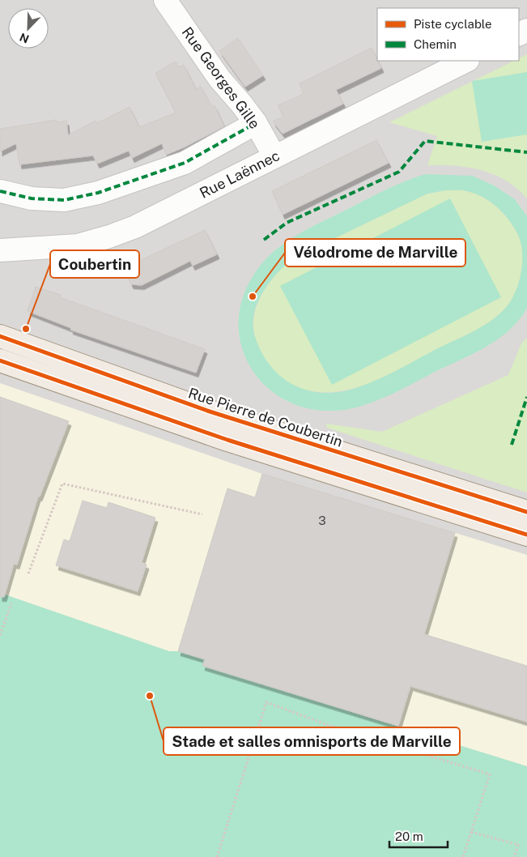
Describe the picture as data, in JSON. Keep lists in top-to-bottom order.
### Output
{
  "streets": {
    "main road": ["Rue Pierre de Coubertin"],
    "street": ["Rue Georges Gille", "Rue Laënnec"]
  },
  "crossings": [
    ["Rue Georges Gille", "Rue Laënnec"]
  ],
  "places": ["Vélodrome de Marville", "Coubertin", "Stade et salles omnisports de Marville"],
  "house_numbers": ["3"],
  "legend": ["Piste cyclable", "Chemin"],
  "scale_bar": "20 m",
  "north": "bottom left"
}
